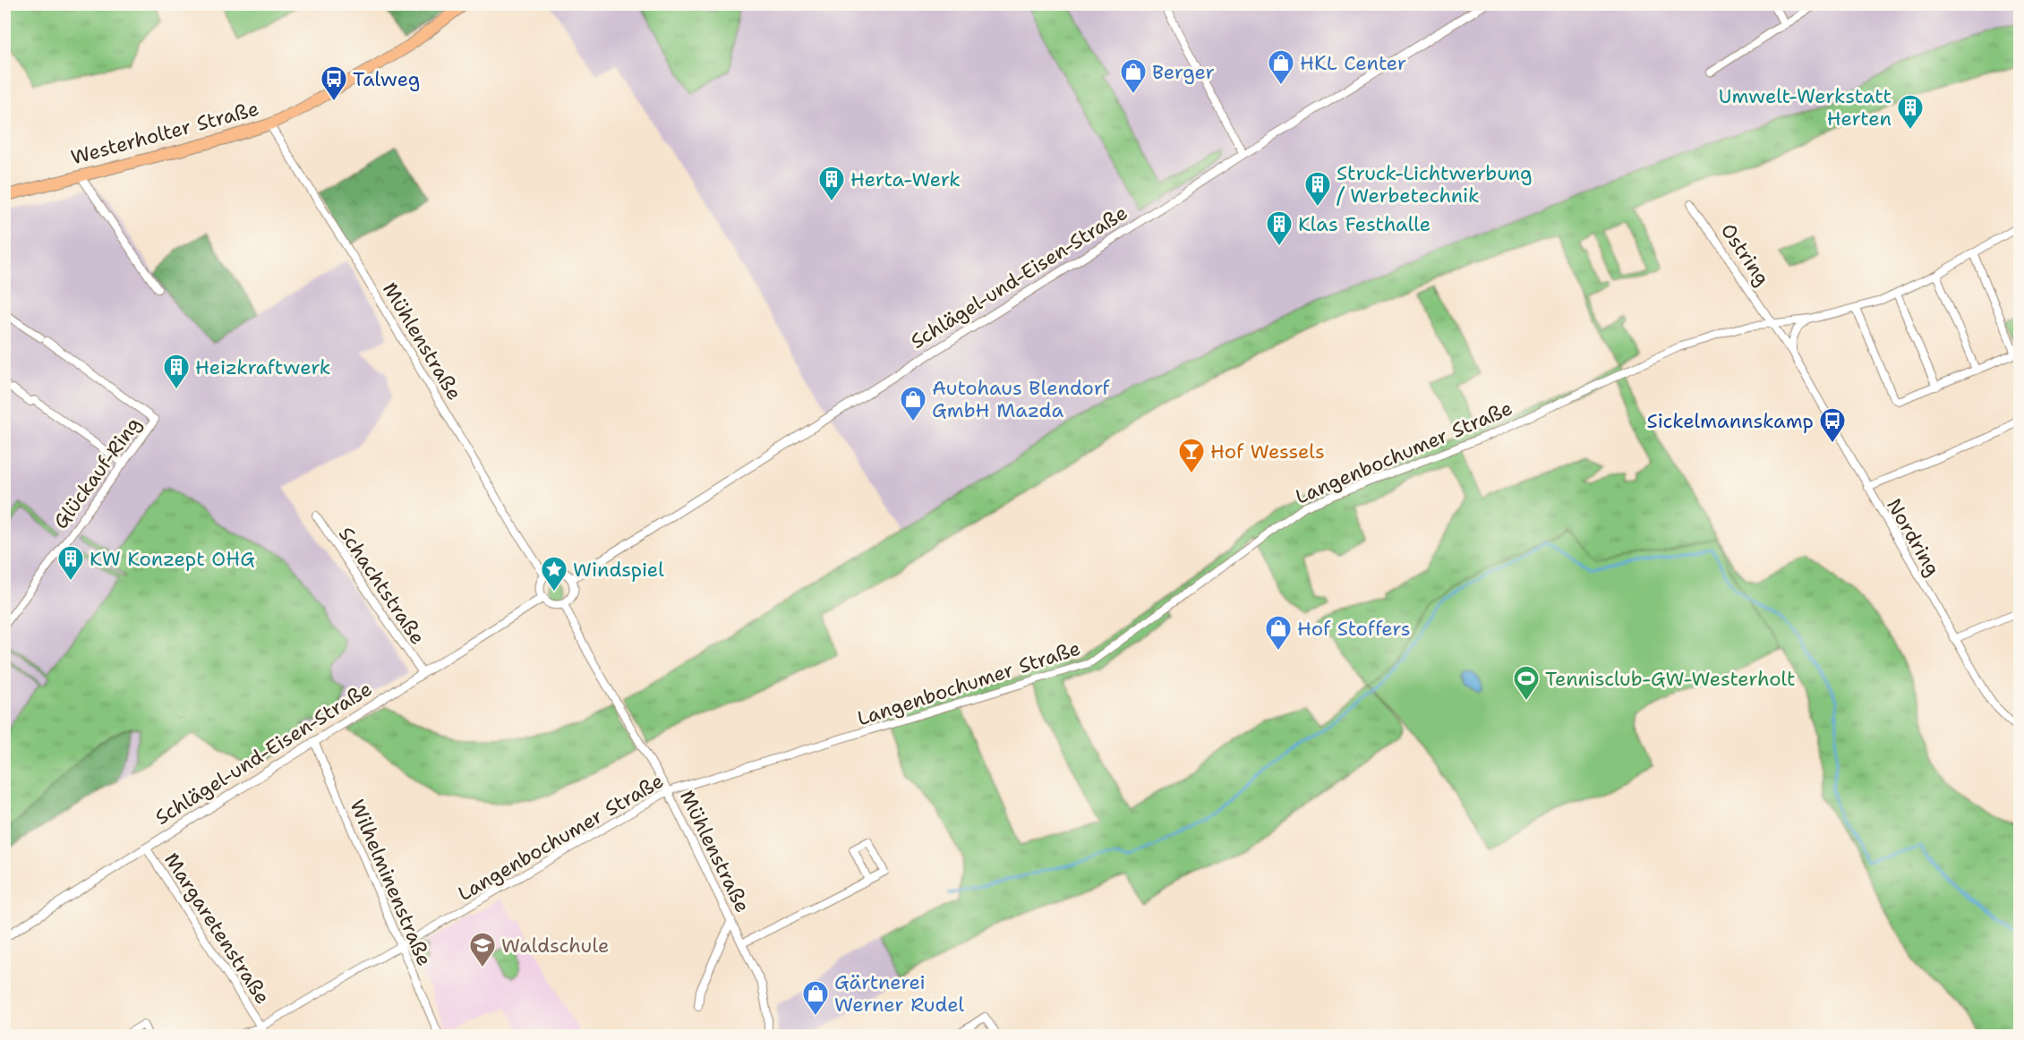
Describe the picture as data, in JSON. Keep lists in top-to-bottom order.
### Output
{
  "streets": {
    "main road": ["Westerholter Straße"],
    "street": [
      "Ostring",
      "Schlägel-und-Eisen-Straße",
      "Mühlenstraße",
      "Langenbochumer Straße",
      "Glückauf-Ring",
      "Nordring",
      "Schachtstraße",
      "Wilhelminenstraße",
      "Margaretenstraße"
    ]
  },
  "crossings": [
    ["Westerholter Straße", "Mühlenstraße"],
    ["Ostring", "Langenbochumer Straße"],
    ["Ostring", "Nordring"],
    ["Schlägel-und-Eisen-Straße", "Mühlenstraße"],
    ["Schlägel-und-Eisen-Straße", "Schachtstraße"],
    ["Schlägel-und-Eisen-Straße", "Wilhelminenstraße"],
    ["Schlägel-und-Eisen-Straße", "Margaretenstraße"],
    ["Mühlenstraße", "Langenbochumer Straße"],
    ["Langenbochumer Straße", "Nordring"],
    ["Langenbochumer Straße", "Wilhelminenstraße"],
    ["Langenbochumer Straße", "Margaretenstraße"]
  ],
  "places": {
    "shop": [
      "HKL Center",
      "Berger",
      "Autohaus Blendorf GmbH Mazda",
      "Hof Stoffers",
      "Gärtnerei Werner Rudel"
    ],
    "bus stop": ["Talweg", "Sickelmannskamp"],
    "building": [
      "Umwelt-Werkstatt Herten",
      "Herta-Werk",
      "Struck-Lichtwerbung / Werbetechnik",
      "Klas Festhalle",
      "Heizkraftwerk",
      "KW Konzept OHG"
    ],
    "bar": ["Hof Wessels"],
    "place": ["Windspiel"],
    "sports": ["Tennisclub-GW-Westerholt"],
    "school or university": ["Waldschule"]
  }
}
